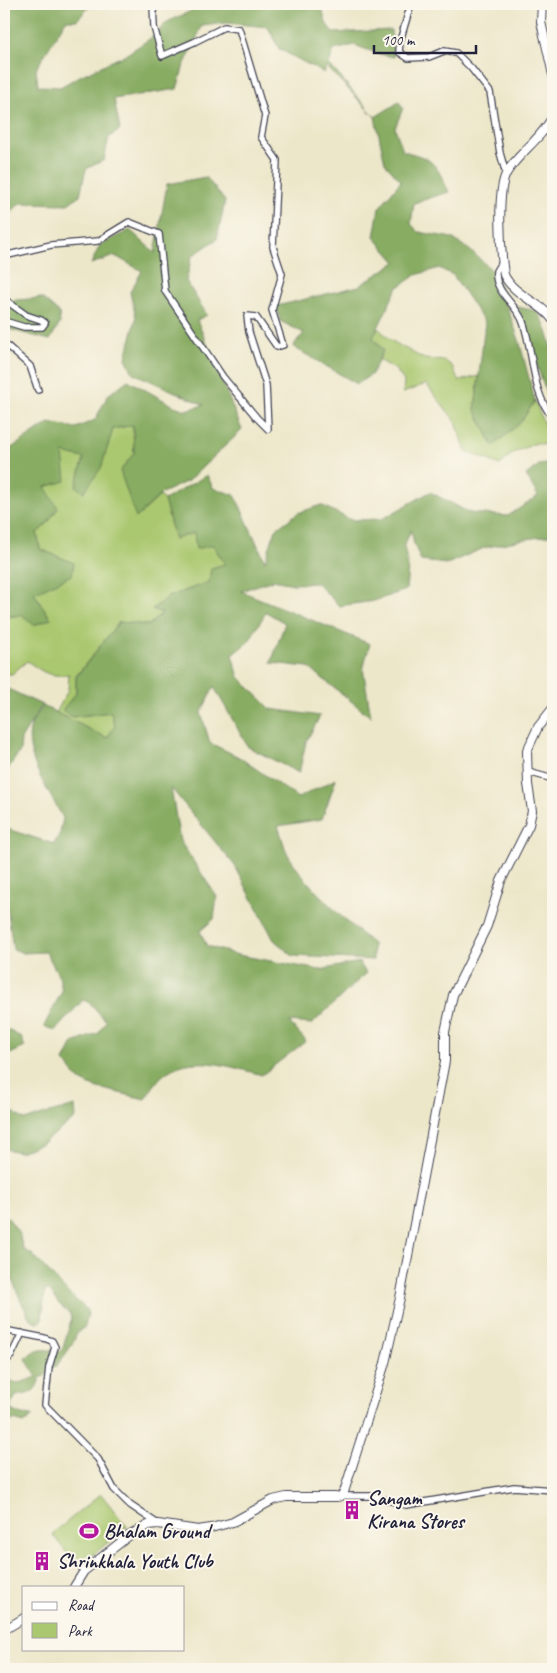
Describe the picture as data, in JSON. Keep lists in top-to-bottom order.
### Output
{
  "places": {
    "building": ["Sangam Kirana Stores", "Shrinkhala Youth Club"],
    "sports": ["Bhalam Ground"]
  },
  "legend": ["Road", "Park"],
  "scale_bar": "100 m"
}
